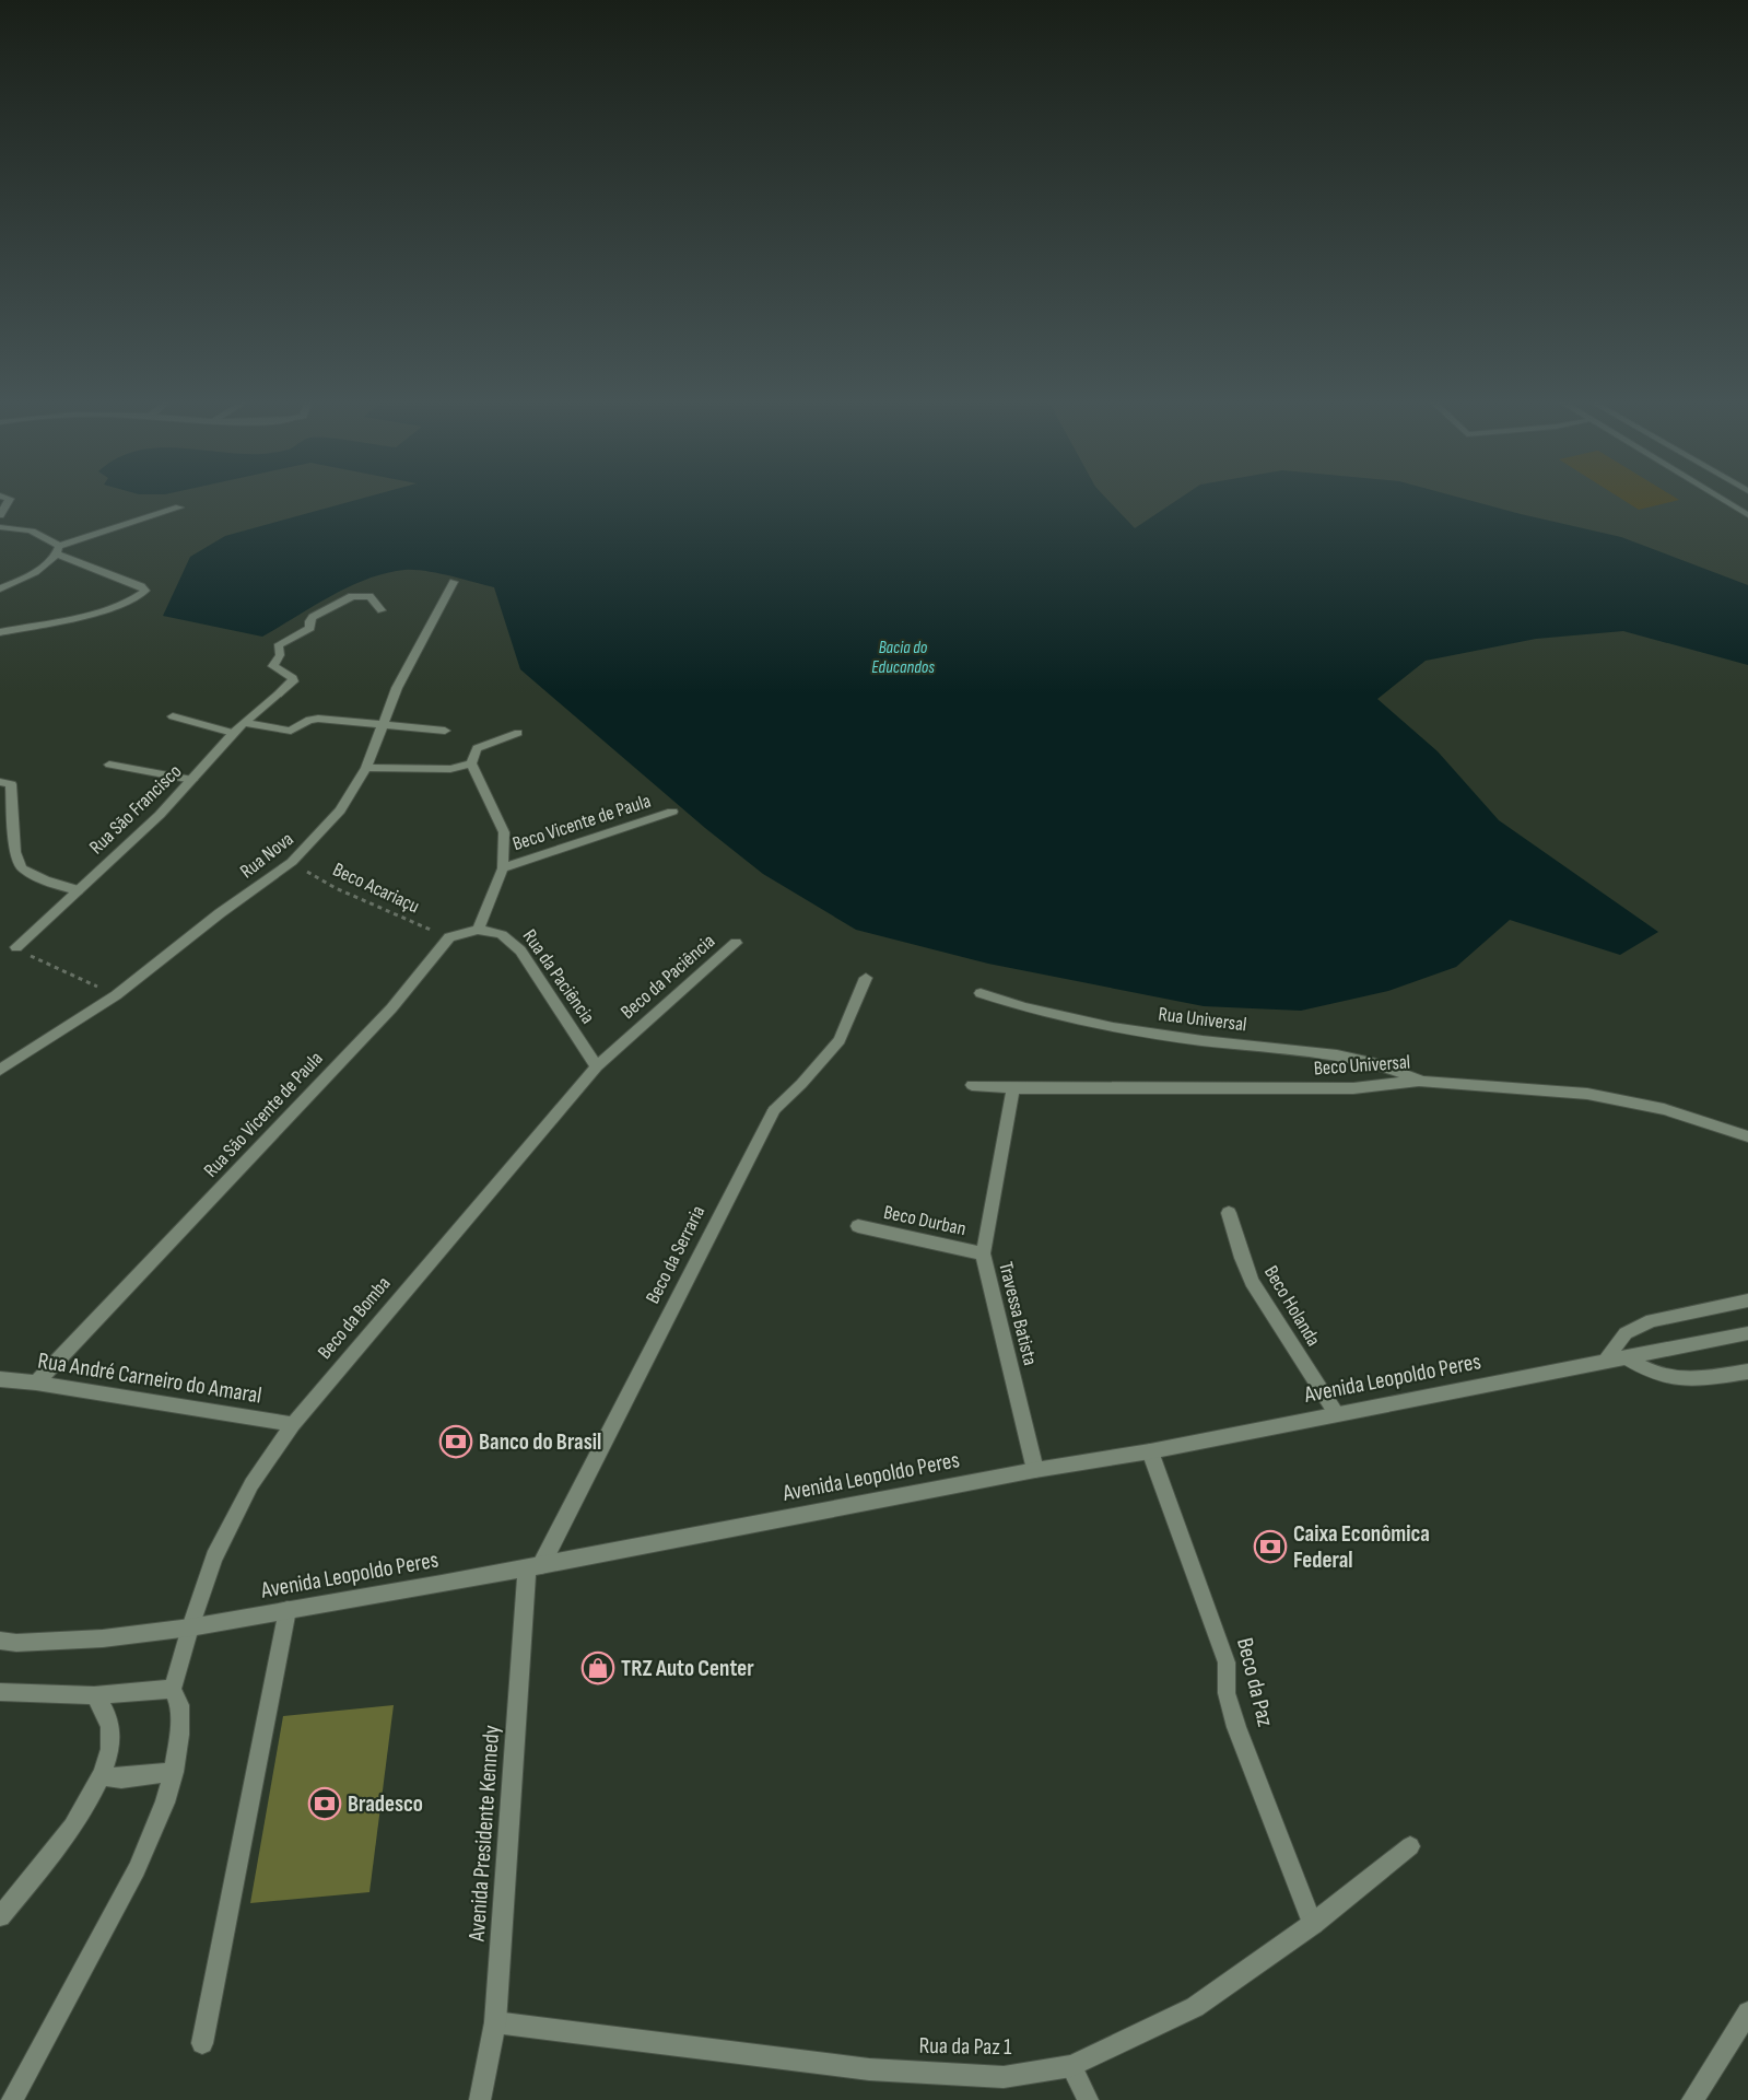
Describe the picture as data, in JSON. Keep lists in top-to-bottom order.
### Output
{
  "streets": {
    "street": [
      "Rua São Francisco",
      "Beco Vicente de Paula",
      "Rua Nova",
      "Rua da Paciência",
      "Beco da Paciência",
      "Rua Universal",
      "Beco Universal",
      "Rua São Vicente de Paula",
      "Beco Durban",
      "Beco da Serraria",
      "Beco Holanda",
      "Travessa Batista",
      "Beco da Bomba",
      "Rua André Carneiro do Amaral",
      "Avenida Leopoldo Peres",
      "Beco da Paz",
      "Avenida Presidente Kennedy",
      "Rua da Paz 1"
    ],
    "path": ["Beco Acariaçu"]
  },
  "crossings": [
    ["Rua Nova", "Beco Acariaçu"],
    ["Beco Acariaçu", "Rua São Vicente de Paula"],
    ["Rua da Paciência", "Beco da Paciência"],
    ["Rua da Paciência", "Beco da Bomba"],
    ["Beco da Paciência", "Beco da Bomba"],
    ["Rua Universal", "Beco Universal"],
    ["Beco Universal", "Travessa Batista"],
    ["Rua São Vicente de Paula", "Rua André Carneiro do Amaral"],
    ["Beco Durban", "Travessa Batista"],
    ["Beco da Serraria", "Avenida Leopoldo Peres"],
    ["Beco da Serraria", "Avenida Presidente Kennedy"],
    ["Beco Holanda", "Avenida Leopoldo Peres"],
    ["Travessa Batista", "Avenida Leopoldo Peres"],
    ["Beco da Bomba", "Rua André Carneiro do Amaral"],
    ["Beco da Bomba", "Avenida Leopoldo Peres"],
    ["Avenida Leopoldo Peres", "Beco da Paz"],
    ["Avenida Leopoldo Peres", "Avenida Presidente Kennedy"],
    ["Beco da Paz", "Rua da Paz 1"],
    ["Avenida Presidente Kennedy", "Rua da Paz 1"]
  ],
  "water": ["Bacia do Educandos"],
  "places": {
    "bank": ["Banco do Brasil", "Caixa Econômica Federal", "Bradesco"],
    "shop": ["TRZ Auto Center"]
  }
}
